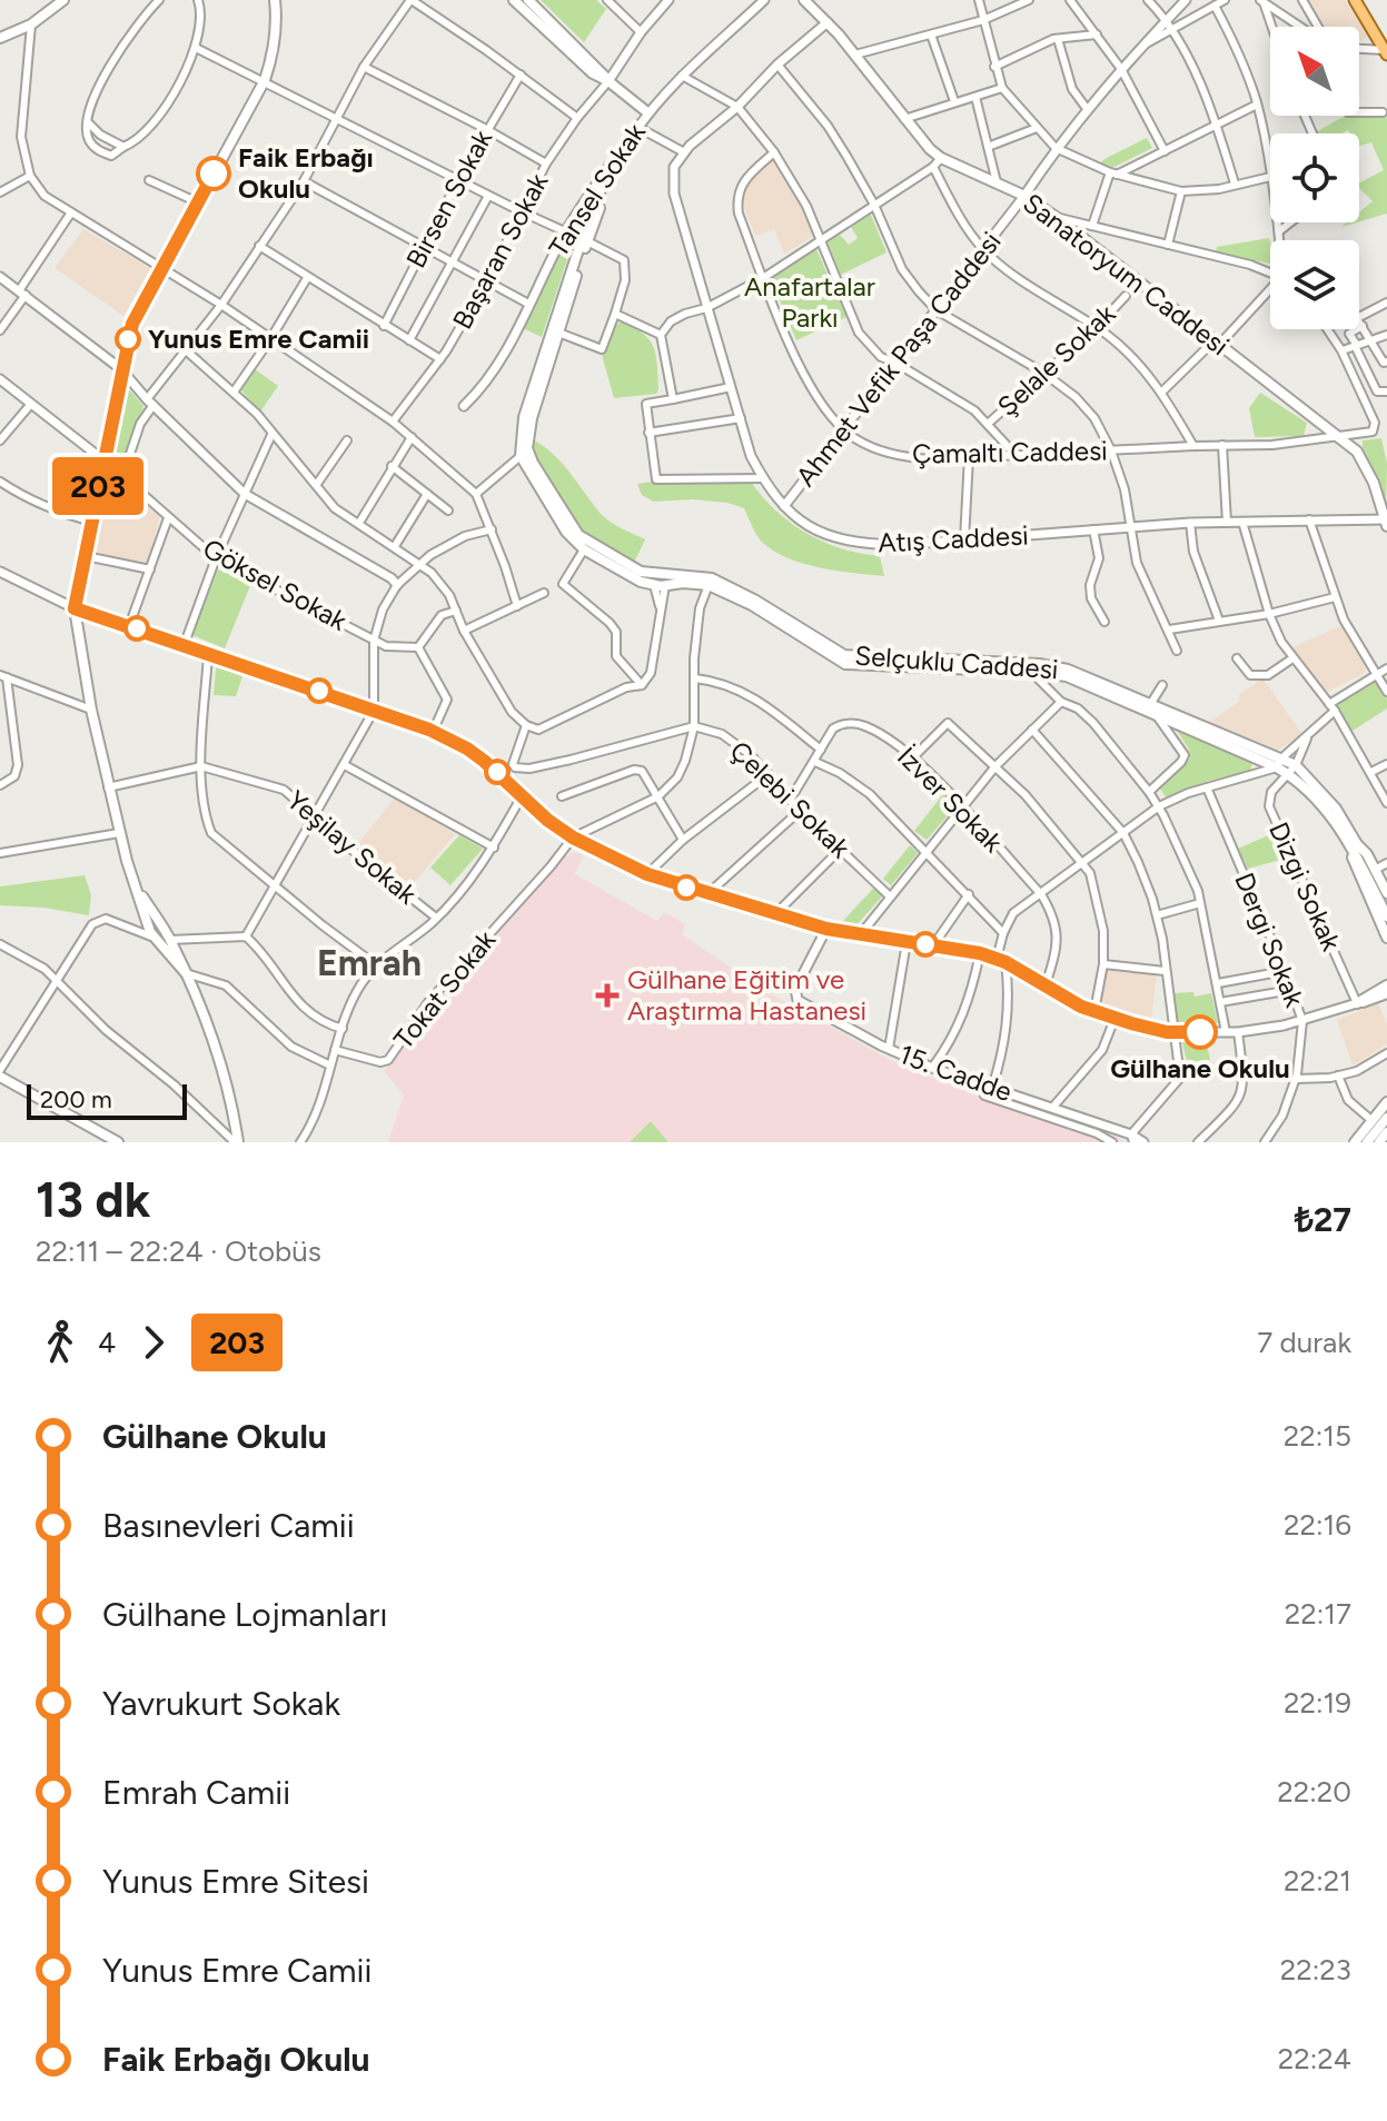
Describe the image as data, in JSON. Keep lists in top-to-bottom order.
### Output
{
  "streets": {
    "main road": ["Sanatoryum Caddesi", "Selçuklu Caddesi"],
    "street": [
      "Tansel Sokak",
      "Birsen Sokak",
      "Başaran Sokak",
      "Ahmet Vefik Paşa Caddesi",
      "Şelale Sokak",
      "Çamaltı Caddesi",
      "Atış Caddesi",
      "Göksel Sokak",
      "Çelebi Sokak",
      "İzver Sokak",
      "Yeşilay Sokak",
      "Dizgi Sokak",
      "Dergi Sokak",
      "Tokat Sokak",
      "15. Cadde"
    ]
  },
  "crossings": [
    ["Tansel Sokak", "Selçuklu Caddesi"],
    ["Sanatoryum Caddesi", "Ahmet Vefik Paşa Caddesi"],
    ["Sanatoryum Caddesi", "Çamaltı Caddesi"],
    ["Sanatoryum Caddesi", "Atış Caddesi"],
    ["Ahmet Vefik Paşa Caddesi", "Çamaltı Caddesi"],
    ["Ahmet Vefik Paşa Caddesi", "Atış Caddesi"],
    ["Selçuklu Caddesi", "Dizgi Sokak"],
    ["Çelebi Sokak", "İzver Sokak"]
  ],
  "districts": ["Emrah"],
  "parks": ["Anafartalar Parkı"],
  "places": {
    "other": ["Faik Erbağı Okulu", "Yunus Emre Camii", "Gülhane Okulu"],
    "health": ["Gülhane Eğitim ve Araştırma Hastanesi"]
  },
  "lines": ["bus line 203"],
  "scale_bar": "200 m",
  "north": "top left",
  "page": {
    "on_map": "203",
    "scale": "200 m",
    "heading": ["13 dk", "22:11 – 22:24 · Otobüs", "₺27"],
    "legs": ["4", "203", "7 durak"],
    "list": [
      {
        "name": "Gülhane Okulu",
        "value": "22:15"
      },
      {
        "name": "Basınevleri Camii",
        "value": "22:16"
      },
      {
        "name": "Gülhane Lojmanları",
        "value": "22:17"
      },
      {
        "name": "Yavrukurt Sokak",
        "value": "22:19"
      },
      {
        "name": "Emrah Camii",
        "value": "22:20"
      },
      {
        "name": "Yunus Emre Sitesi",
        "value": "22:21"
      },
      {
        "name": "Yunus Emre Camii",
        "value": "22:23"
      },
      {
        "name": "Faik Erbağı Okulu",
        "value": "22:24"
      }
    ]
  }
}
